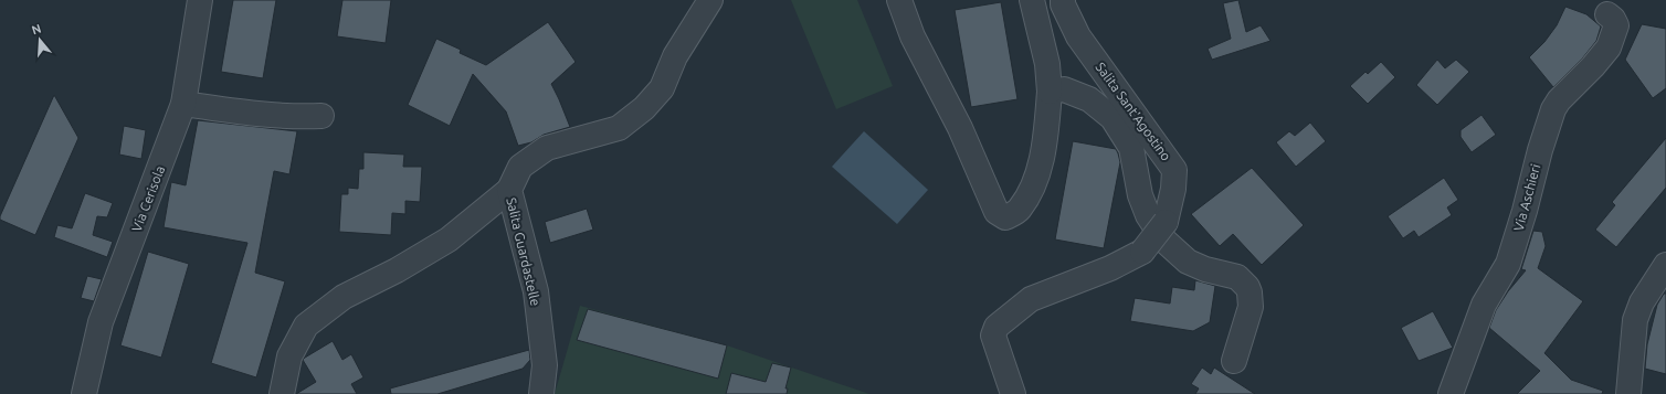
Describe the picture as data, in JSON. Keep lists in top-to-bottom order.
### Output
{
  "streets": {
    "street": [
      "Salita Sant'Agostino",
      "Via Aschieri",
      "Via Cerisola",
      "Salita Guardastelle"
    ]
  },
  "north": "top"
}
